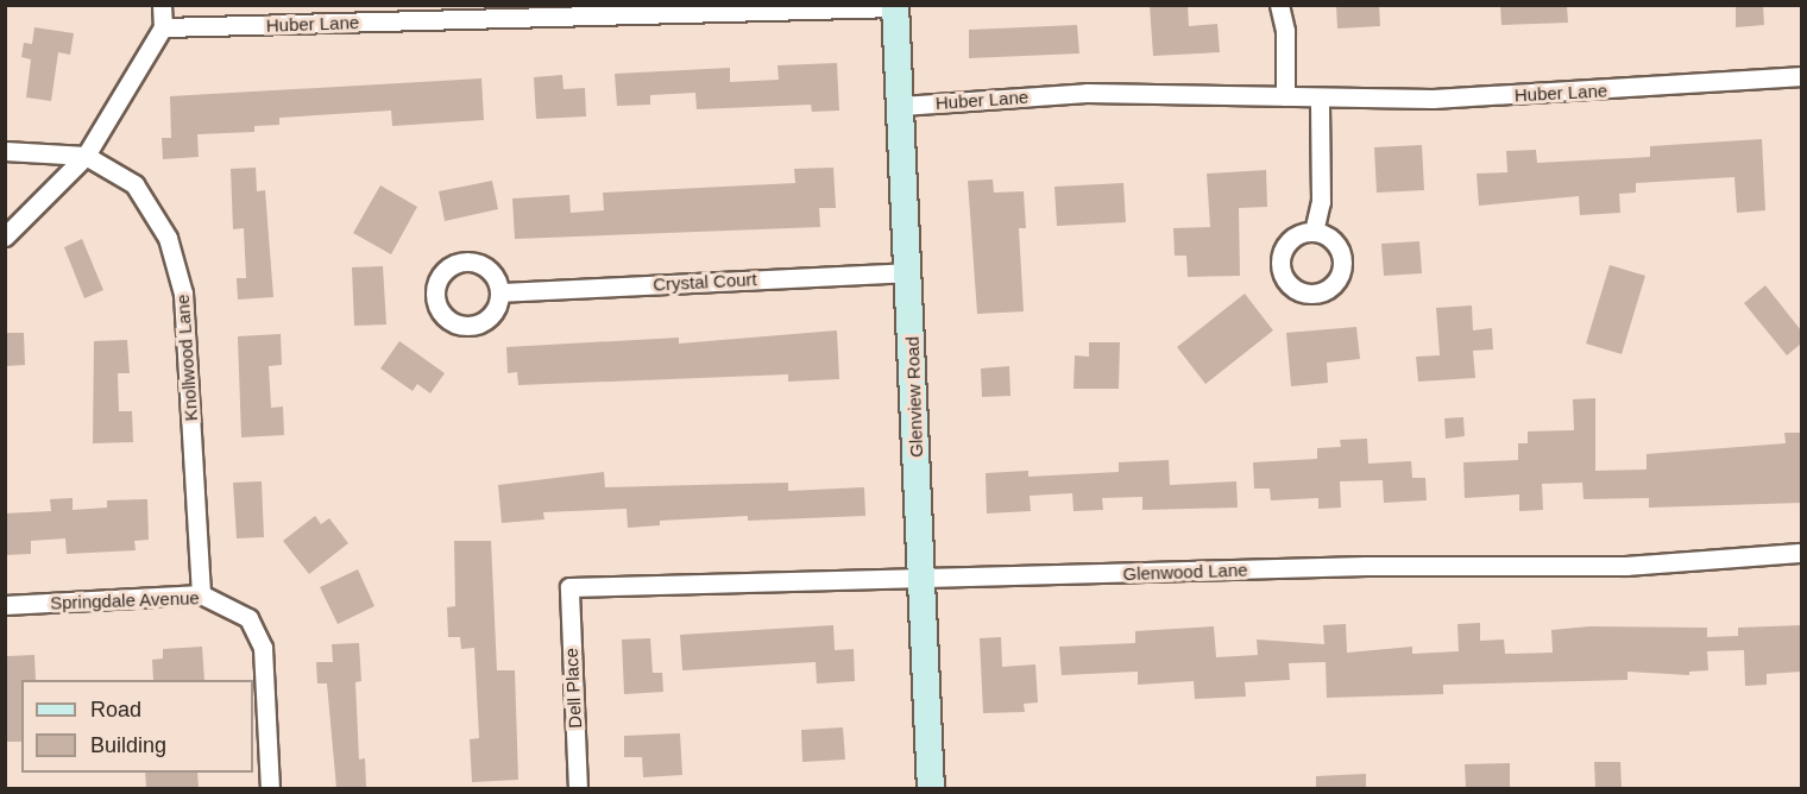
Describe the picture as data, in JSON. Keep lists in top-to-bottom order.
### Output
{
  "streets": {
    "main road": ["Glenview Road"],
    "street": [
      "Huber Lane",
      "Crystal Court",
      "Knollwood Lane",
      "Glenwood Lane",
      "Springdale Avenue",
      "Dell Place"
    ]
  },
  "crossings": [
    ["Huber Lane", "Glenview Road"],
    ["Crystal Court", "Glenview Road"],
    ["Knollwood Lane", "Springdale Avenue"],
    ["Glenview Road", "Glenwood Lane"],
    ["Glenwood Lane", "Dell Place"]
  ],
  "legend": ["Road", "Building"]
}
